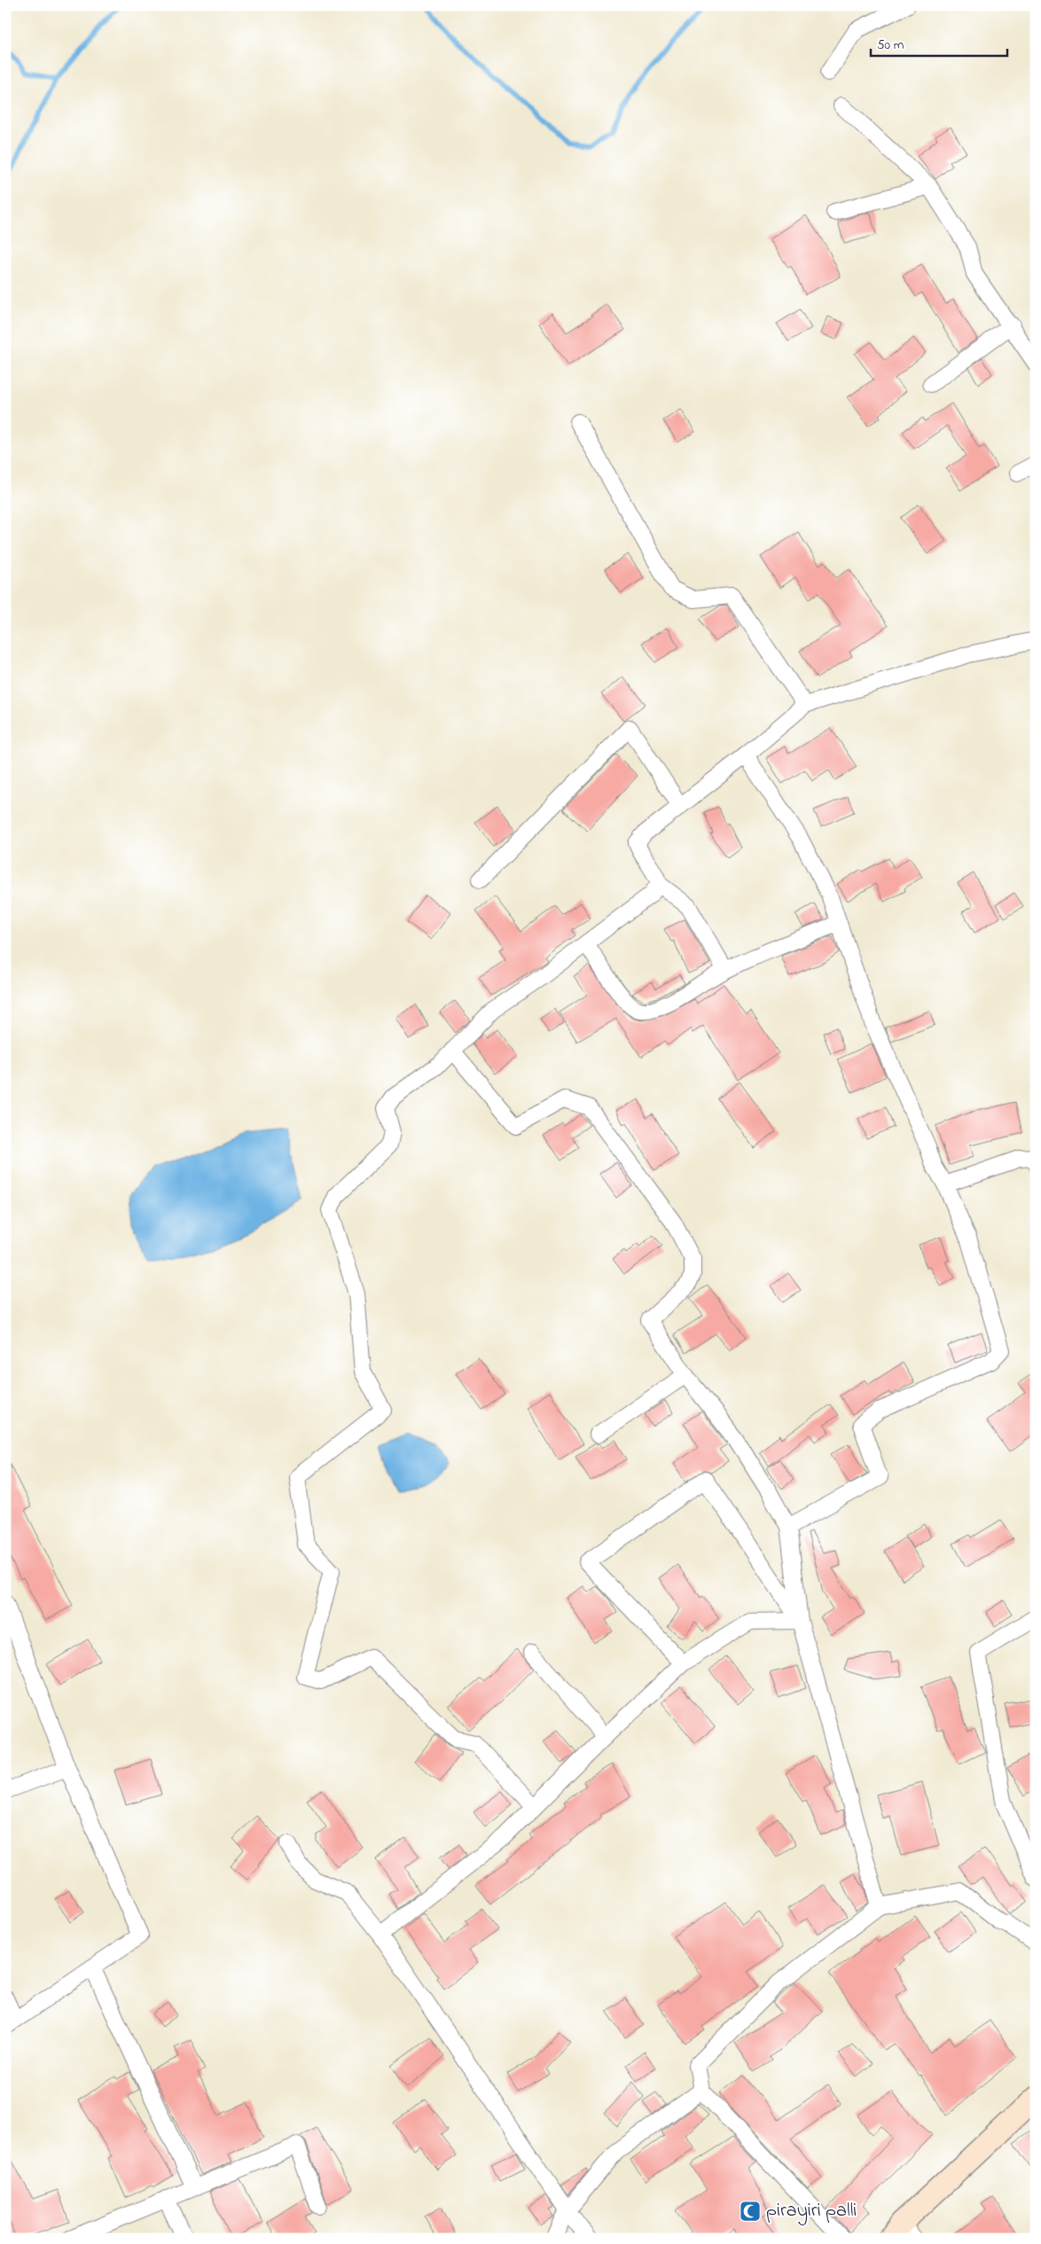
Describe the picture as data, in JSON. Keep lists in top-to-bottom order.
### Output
{
  "places": {
    "mosque": ["pirayiri palli"]
  },
  "scale_bar": "50 m"
}
